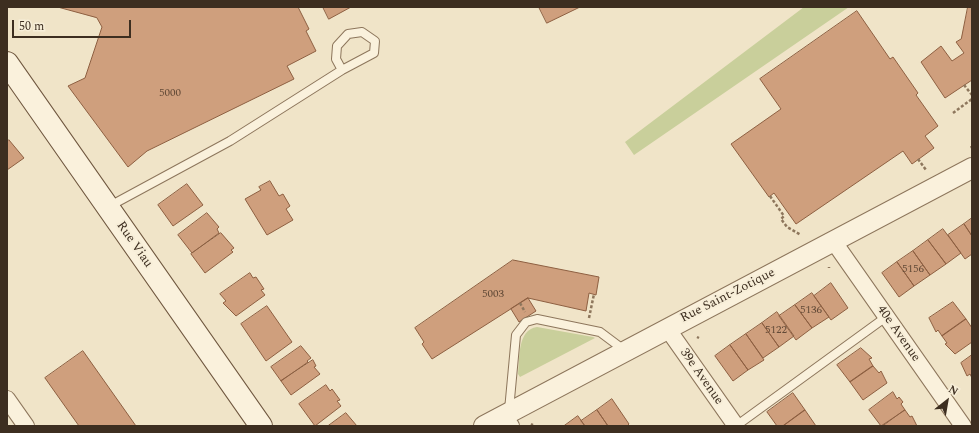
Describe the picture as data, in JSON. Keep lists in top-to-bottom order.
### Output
{
  "streets": {
    "main road": ["Rue Viau"],
    "street": ["Rue Saint-Zotique", "40e Avenue", "39e Avenue"]
  },
  "crossings": [
    ["Rue Saint-Zotique", "40e Avenue"],
    ["Rue Saint-Zotique", "39e Avenue"]
  ],
  "house_numbers": [
    "5000",
    "5156",
    "5003",
    "5136",
    "5122"
  ],
  "scale_bar": "50 m",
  "north": "top right"
}
